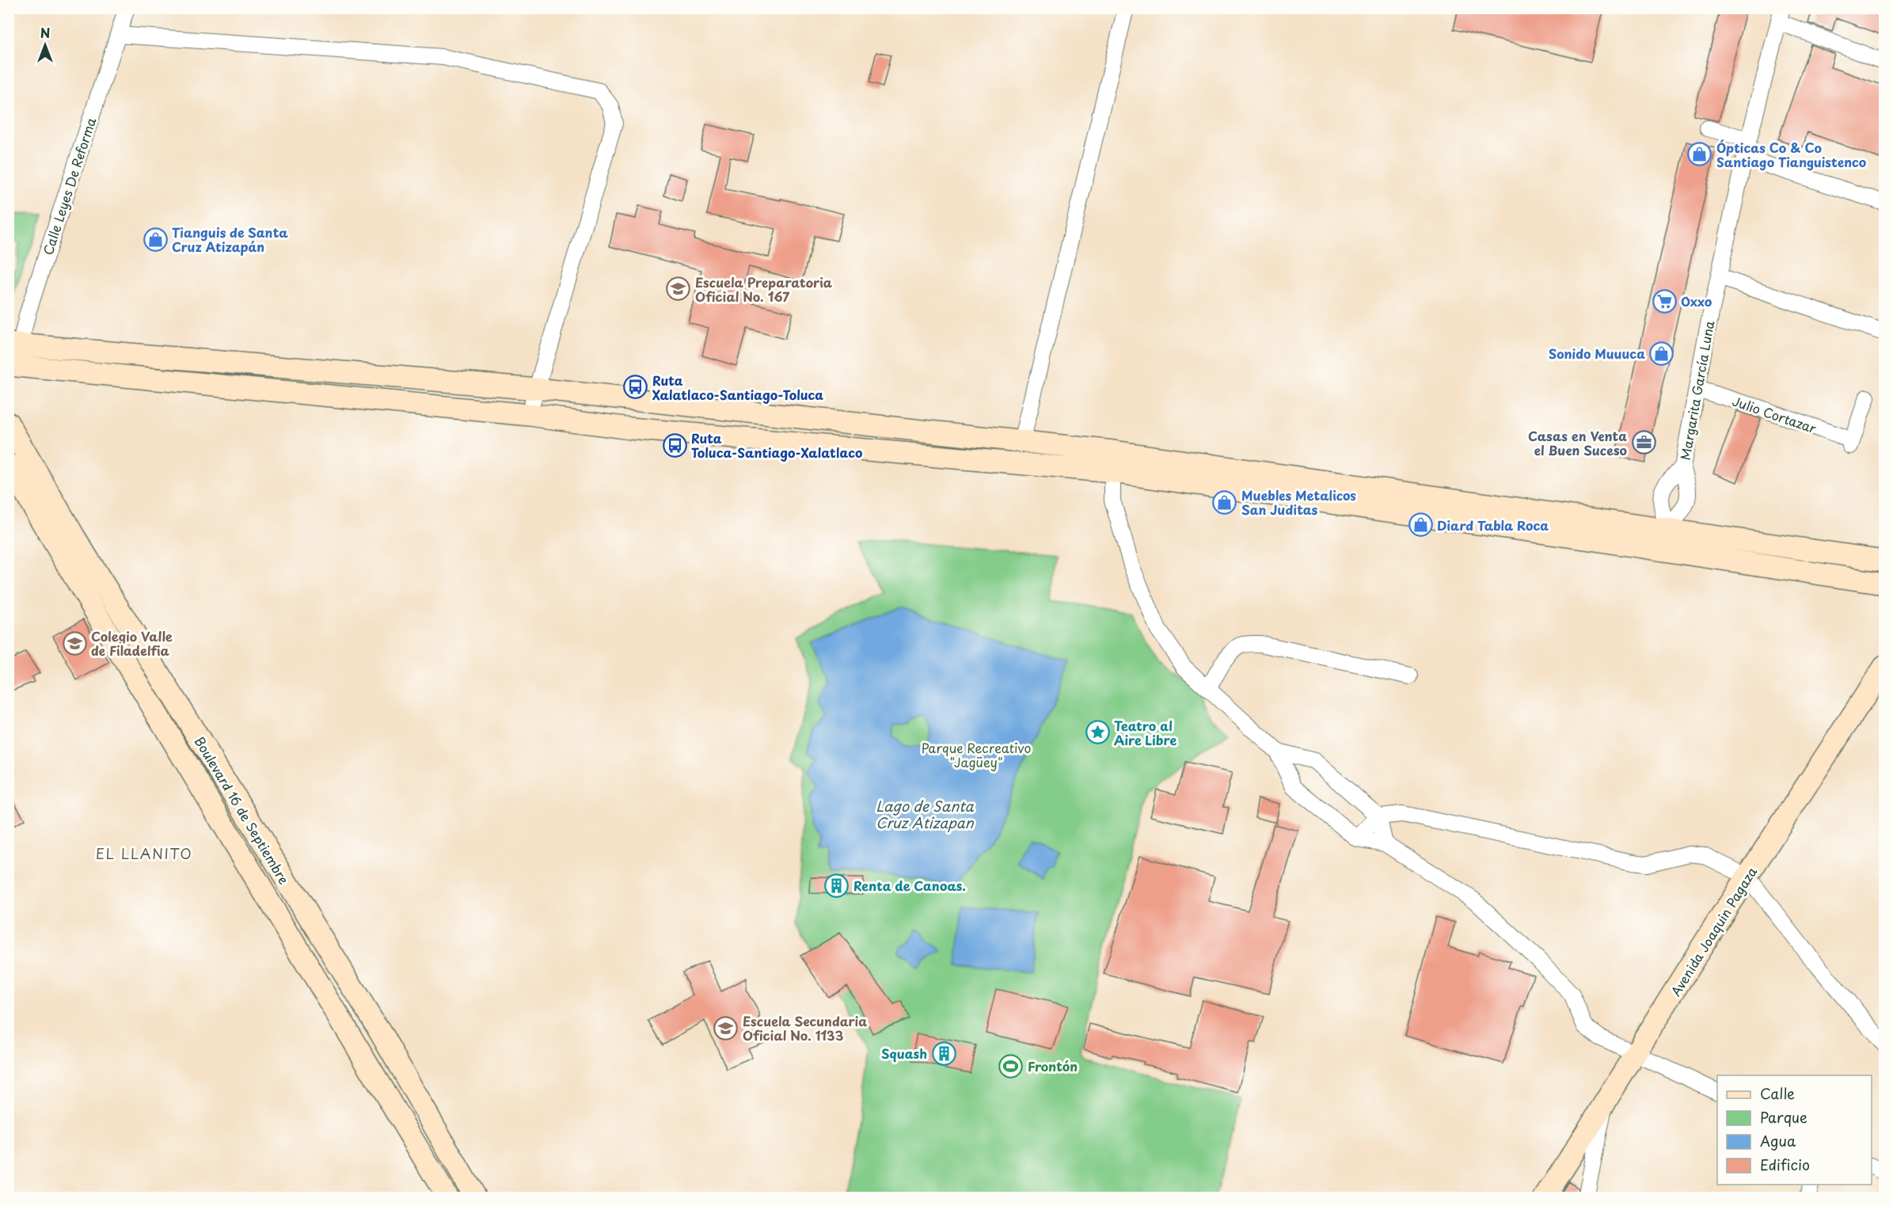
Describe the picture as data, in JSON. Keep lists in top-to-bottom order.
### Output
{
  "streets": {
    "main road": ["Boulevard 16 de Septiembre", "Avenida Joaquin Pagaza"],
    "street": ["Calle Leyes De Reforma", "Margarita García Luna", "Julio Cortazar"]
  },
  "crossings": [
    ["Margarita García Luna", "Julio Cortazar"]
  ],
  "districts": ["EL LLANITO"],
  "water": ["Lago de Santa Cruz Atizapan"],
  "parks": ["Parque Recreativo \"Jagüey\""],
  "places": {
    "shop": [
      "Ópticas Co & Co Santiago Tianguistenco",
      "Tianguis de Santa Cruz Atizapán",
      "Sonido Muuuca",
      "Muebles Metalicos San Juditas",
      "Diard Tabla Roca"
    ],
    "school or university": ["Escuela Preparatoria Oficial No. 167", "Colegio Valle de Filadelfia", "Escuela Secundaria Oficial No. 1133"],
    "supermarket": ["Oxxo"],
    "bus stop": ["Ruta Xalatlaco-Santiago-Toluca", "Ruta Toluca-Santiago-Xalatlaco"],
    "office": ["Casas en Venta el Buen Suceso"],
    "place": ["Teatro al Aire Libre"],
    "building": ["Renta de Canoas.", "Squash"],
    "sports": ["Frontón"]
  },
  "legend": [
    "Calle",
    "Parque",
    "Agua",
    "Edificio"
  ],
  "north": "top"
}
